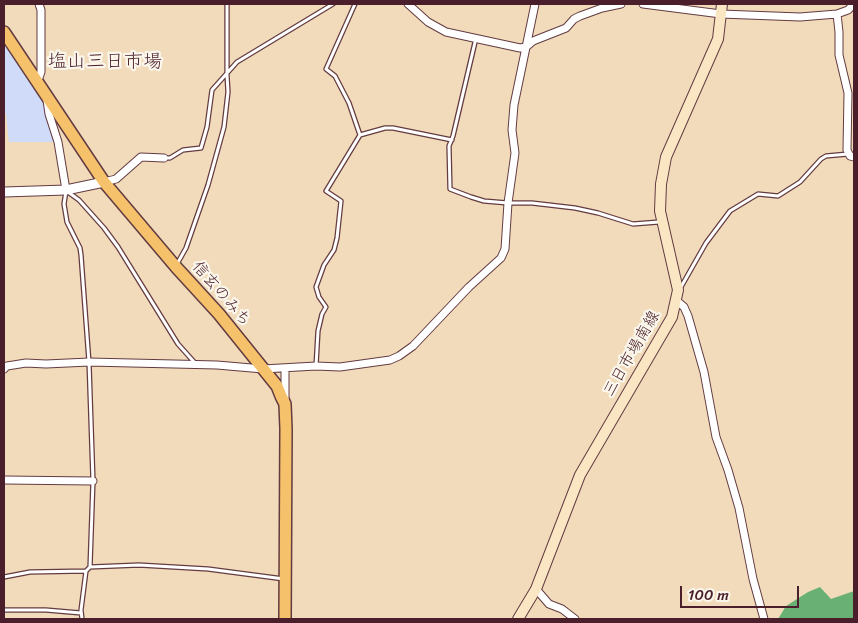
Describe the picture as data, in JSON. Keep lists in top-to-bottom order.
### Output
{
  "streets": {
    "main road": ["信玄のみち", "三日市場南線"]
  },
  "districts": ["塩山三日市場"],
  "scale_bar": "100 m"
}
